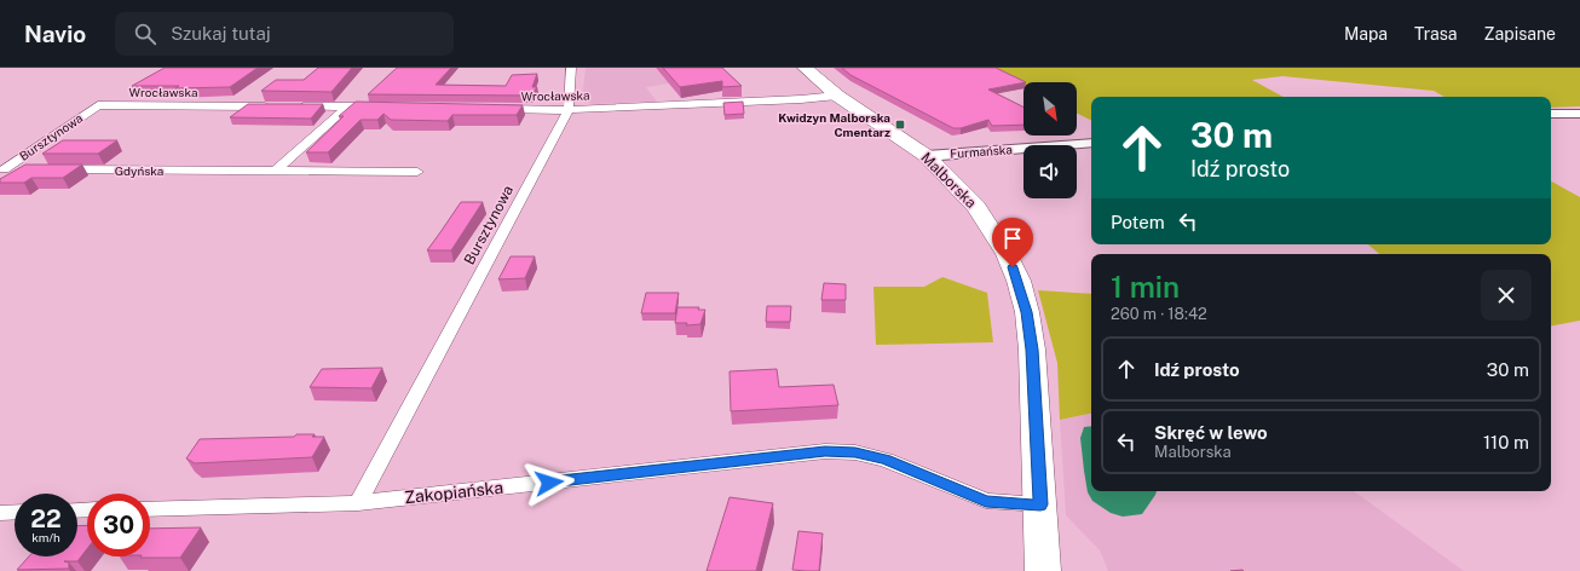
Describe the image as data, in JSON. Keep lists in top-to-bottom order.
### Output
{
  "streets": {
    "main road": ["Malborska"],
    "street": [
      "Wrocławska",
      "Bursztynowa",
      "Furmańska",
      "Gdyńska",
      "Zakopiańska"
    ]
  },
  "crossings": [
    ["Wrocławska", "Bursztynowa"],
    ["Wrocławska", "Malborska"],
    ["Bursztynowa", "Zakopiańska"],
    ["Furmańska", "Malborska"],
    ["Malborska", "Zakopiańska"]
  ],
  "places": {
    "transit": ["Kwidzyn Malborska Cmentarz"]
  },
  "north": "bottom right",
  "page": {
    "header": "Navio",
    "search": "Szukaj tutaj",
    "nav": ["Mapa", "Trasa", "Zapisane"],
    "turn": ["30 m", "Idź prosto"],
    "then": "Potem",
    "heading": ["1 min", "260 m · 18:42"],
    "list": [
      {
        "name": "Idź prosto",
        "value": "30 m"
      },
      {
        "name": "Skręć w lewo",
        "note": "Malborska",
        "value": "110 m"
      }
    ],
    "speed": "22 km/h",
    "limit": "30"
  }
}
